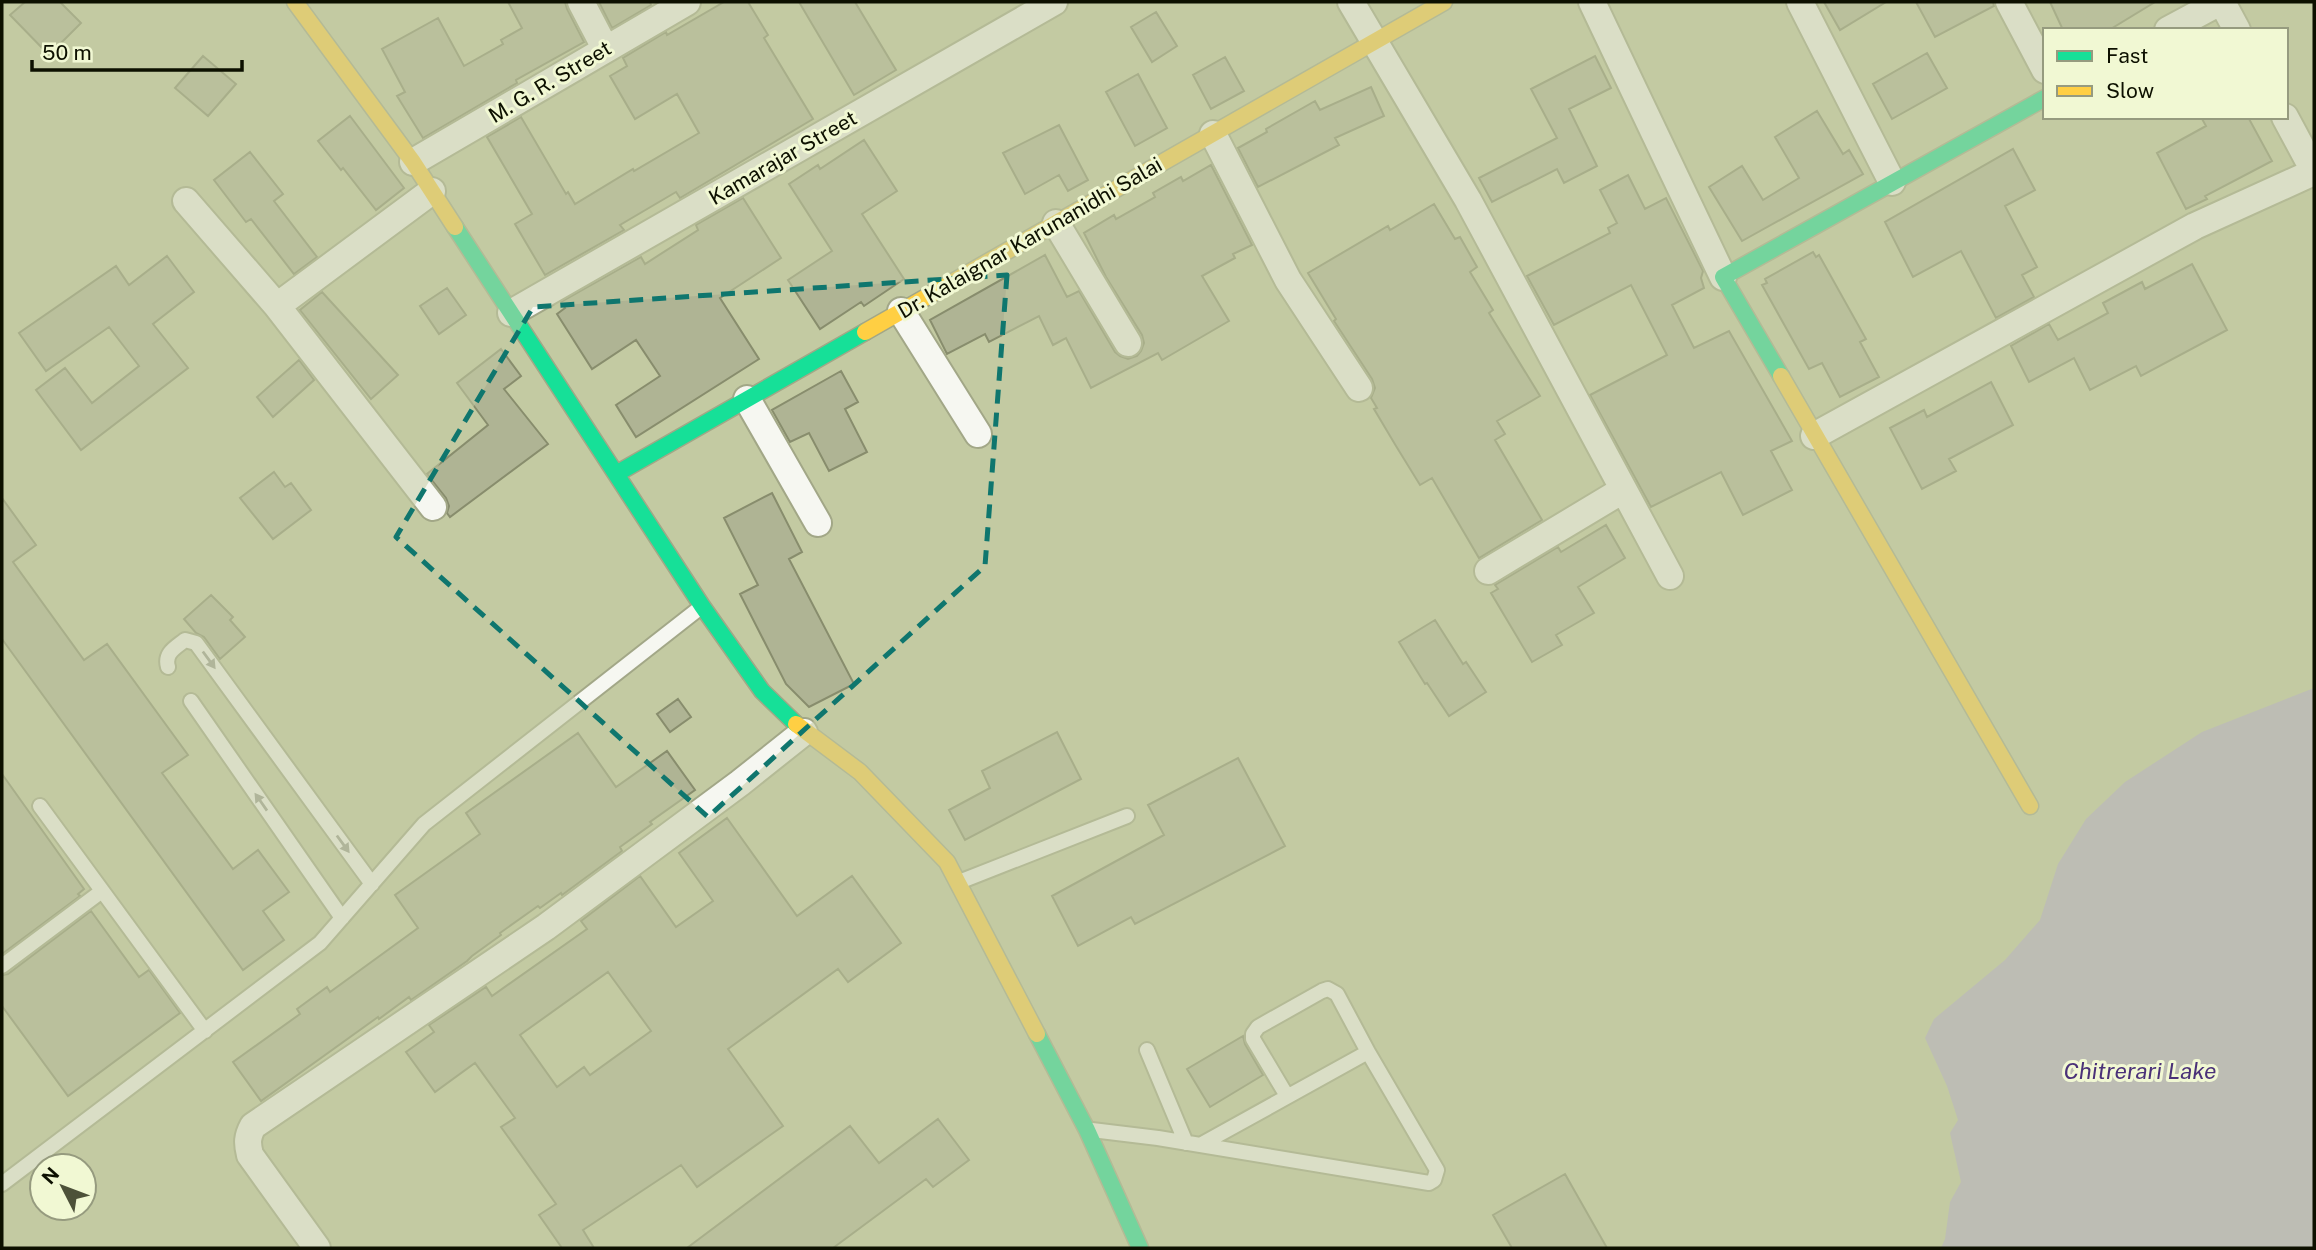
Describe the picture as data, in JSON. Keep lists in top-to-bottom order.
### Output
{
  "streets": {
    "street": ["M. G. R. Street", "Kamarajar Street", "Dr. Kalaignar Karunanidhi Salai"]
  },
  "water": ["Chitrerari Lake"],
  "legend": ["Fast", "Slow"],
  "scale_bar": "50 m",
  "north": "top left"
}
